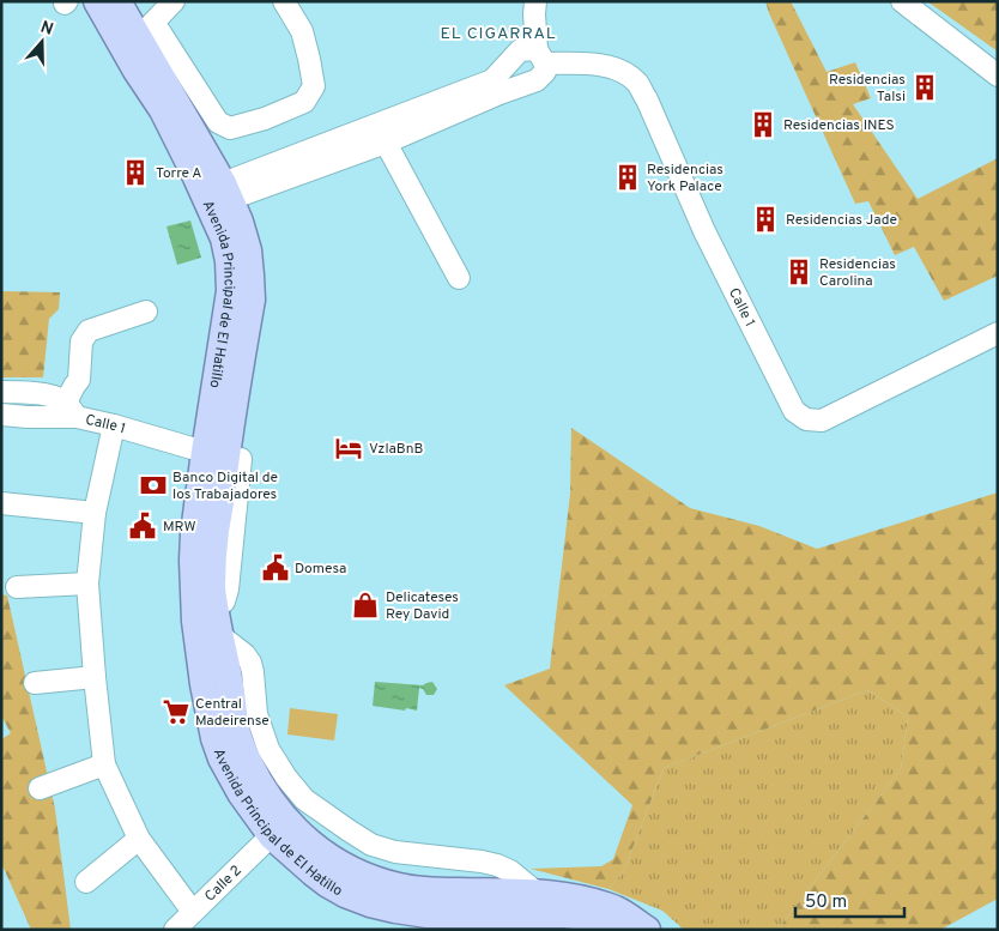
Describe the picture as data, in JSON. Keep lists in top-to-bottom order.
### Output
{
  "streets": {
    "main road": ["Avenida Principal de El Hatillo"],
    "street": ["Calle 1", "Calle 2"]
  },
  "crossings": [
    ["Avenida Principal de El Hatillo", "Calle 1"],
    ["Avenida Principal de El Hatillo", "Calle 2"]
  ],
  "districts": ["EL CIGARRAL"],
  "places": {
    "building": [
      "Residencias Talsi",
      "Residencias INES",
      "Torre A",
      "Residencias York Palace",
      "Residencias Jade",
      "Residencias Carolina"
    ],
    "hotel": ["VzlaBnB"],
    "bank": ["Banco Digital de los Trabajadores"],
    "public building": ["MRW", "Domesa"],
    "shop": ["Delicateses Rey David"],
    "supermarket": ["Central Madeirense"]
  },
  "scale_bar": "50 m",
  "north": "top"
}
